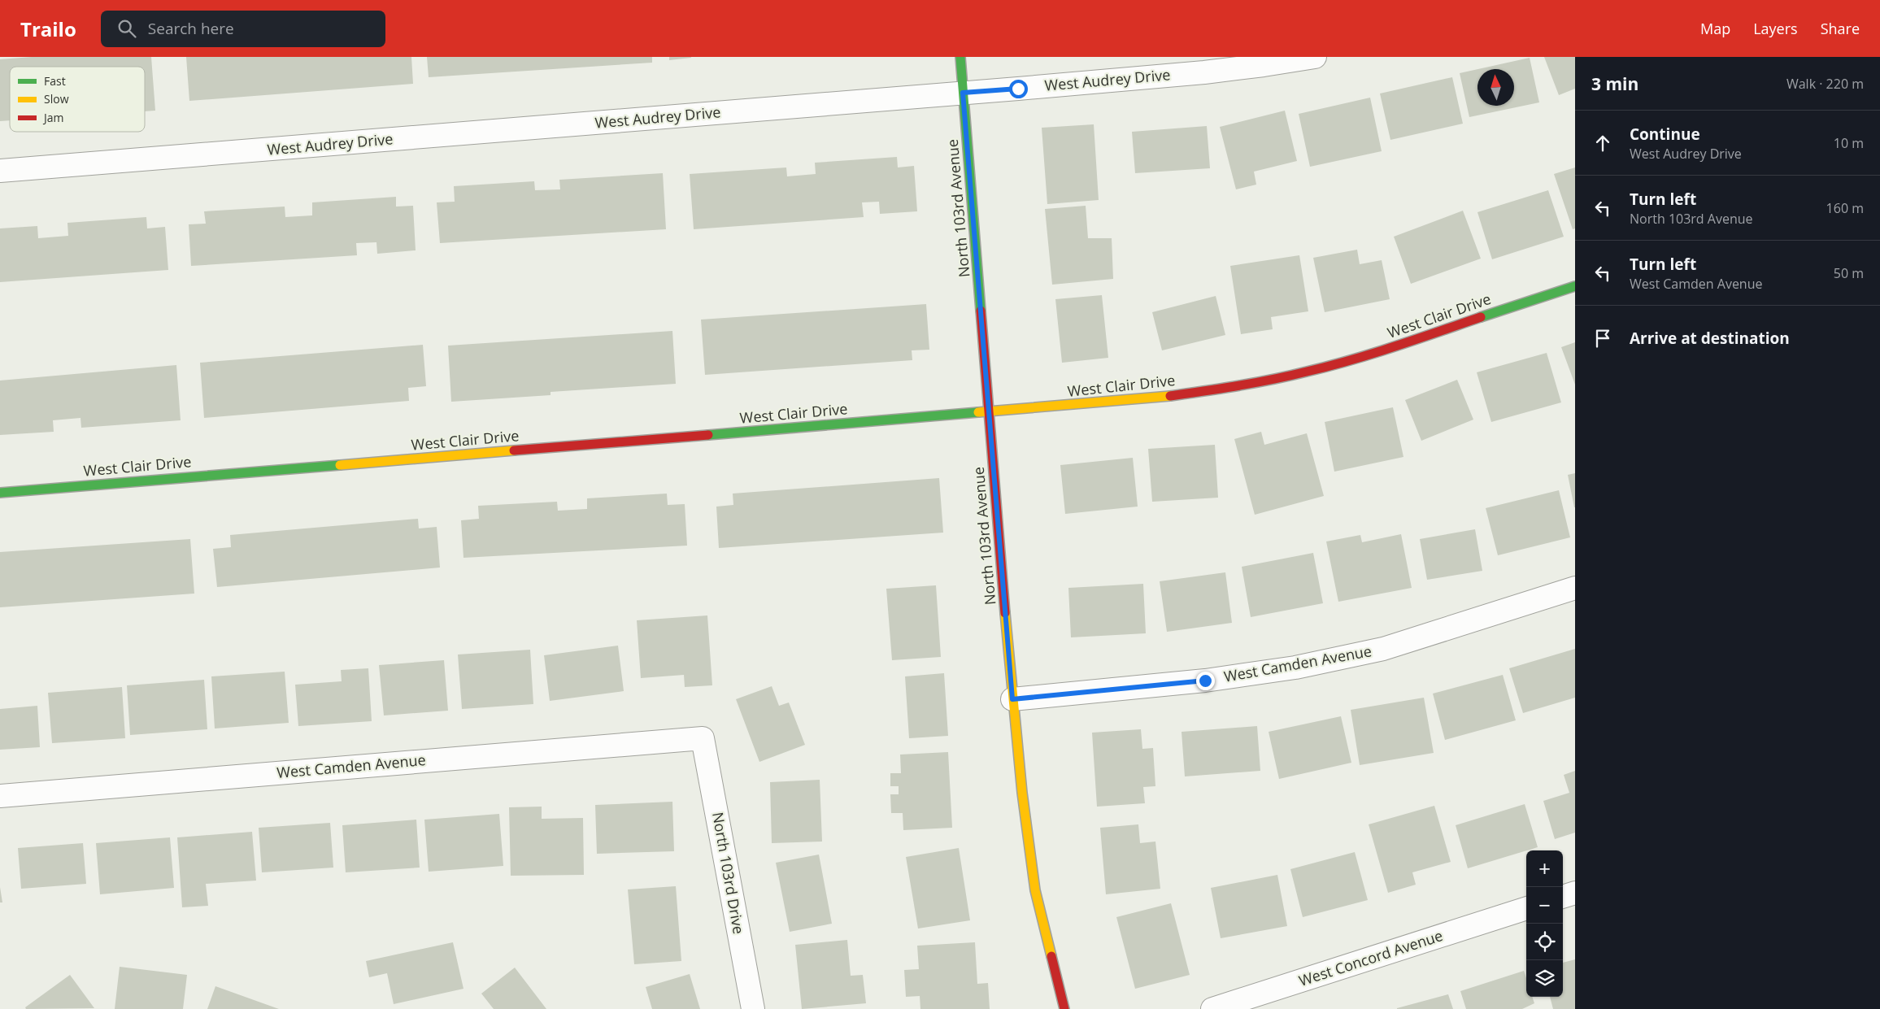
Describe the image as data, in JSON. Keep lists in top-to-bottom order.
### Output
{
  "streets": {
    "street": [
      "West Audrey Drive",
      "North 103rd Avenue",
      "West Clair Drive",
      "West Camden Avenue",
      "North 103rd Drive",
      "West Concord Avenue"
    ]
  },
  "crossings": [
    ["West Audrey Drive", "North 103rd Avenue"],
    ["North 103rd Avenue", "West Clair Drive"],
    ["North 103rd Avenue", "West Camden Avenue"],
    ["West Camden Avenue", "North 103rd Drive"]
  ],
  "legend": ["Fast", "Slow", "Jam"],
  "north": "top",
  "page": {
    "header": "Trailo",
    "search": "Search here",
    "nav": ["Map", "Layers", "Share"],
    "heading": ["3 min", "Walk · 220 m"],
    "list": [
      ["Continue", "West Audrey Drive", "10 m"],
      ["Turn left", "North 103rd Avenue", "160 m"],
      ["Turn left", "West Camden Avenue", "50 m"],
      "Arrive at destination"
    ],
    "map_buttons": ["+", "−"]
  }
}
